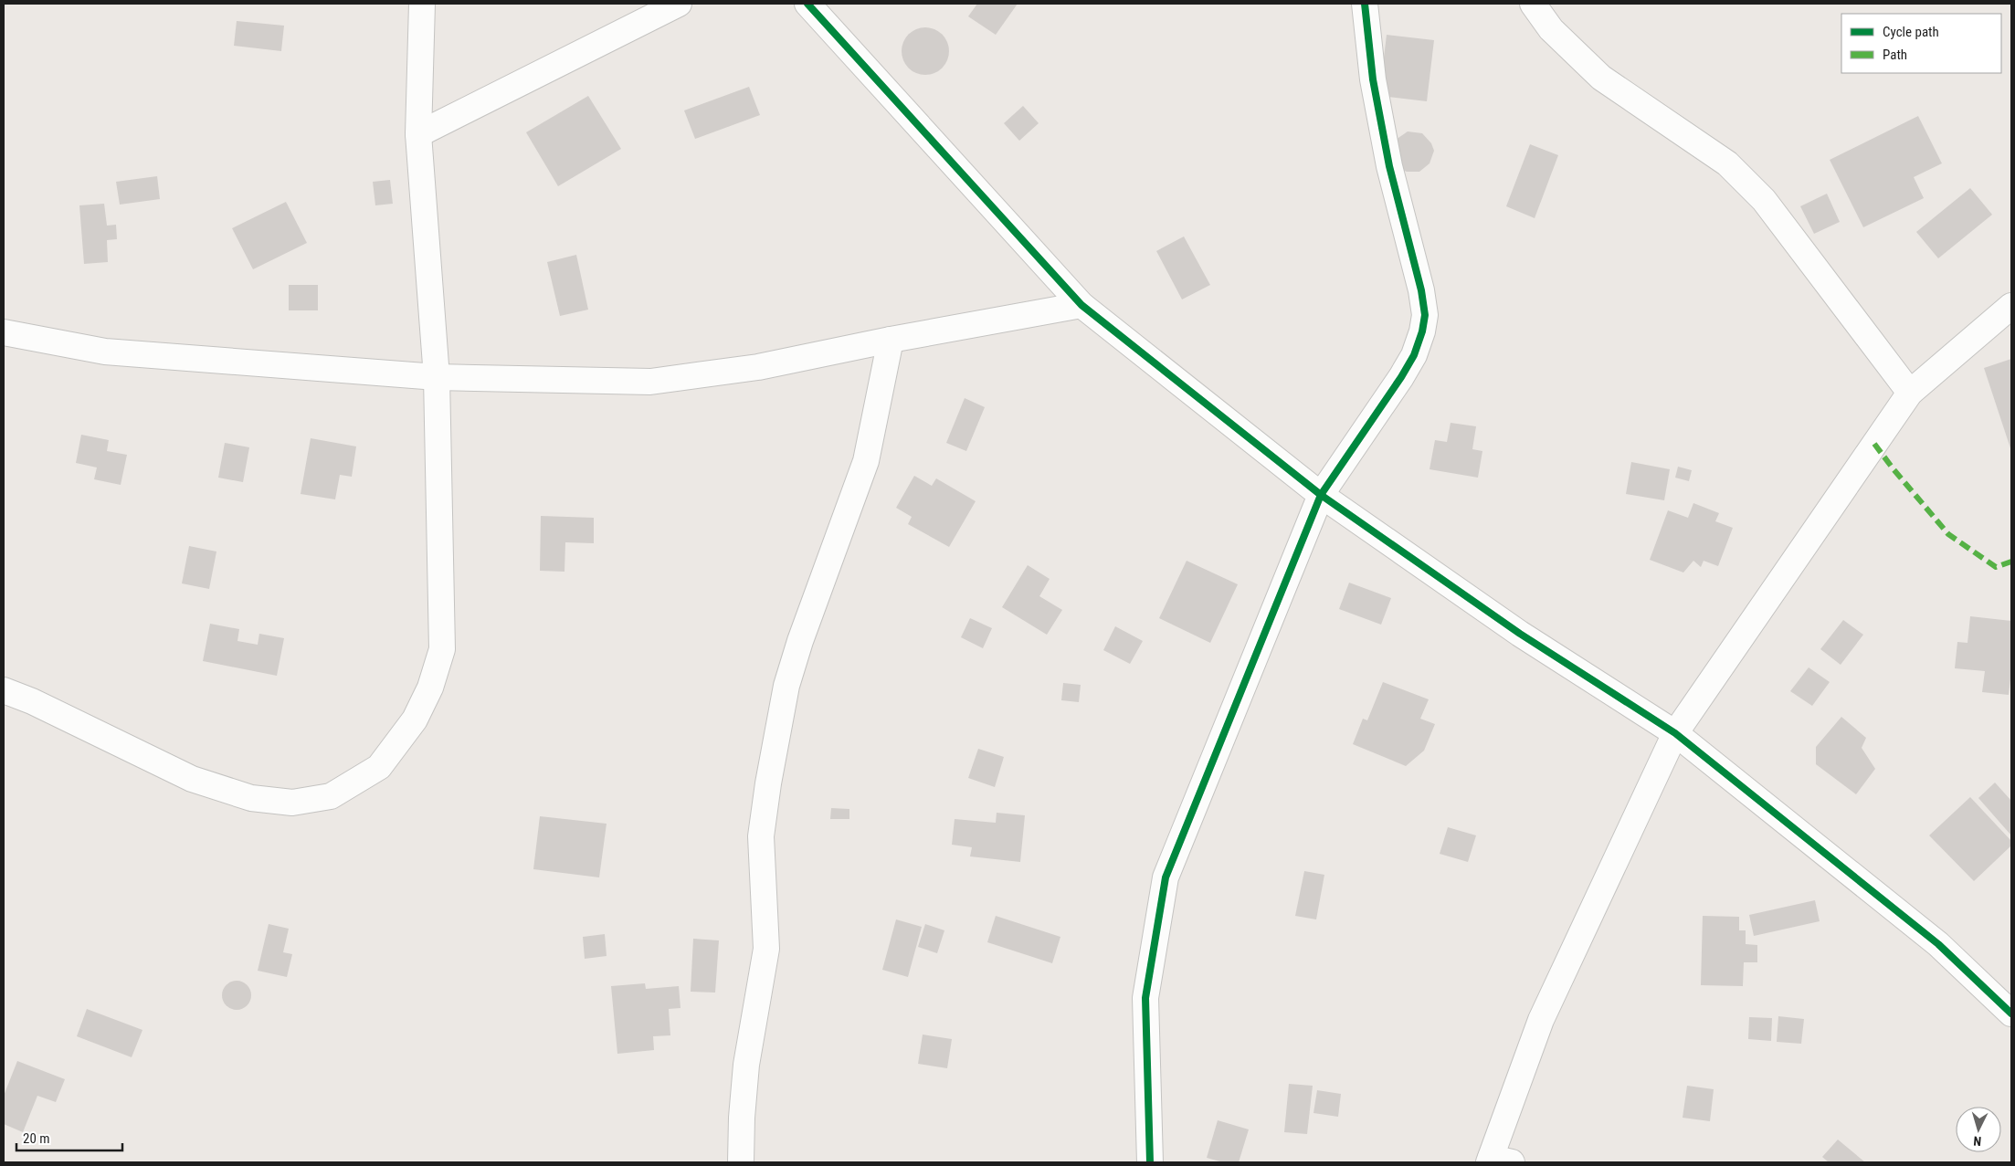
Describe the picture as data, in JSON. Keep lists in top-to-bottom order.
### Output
{
  "legend": ["Cycle path", "Path"],
  "scale_bar": "20 m",
  "north": "bottom"
}
